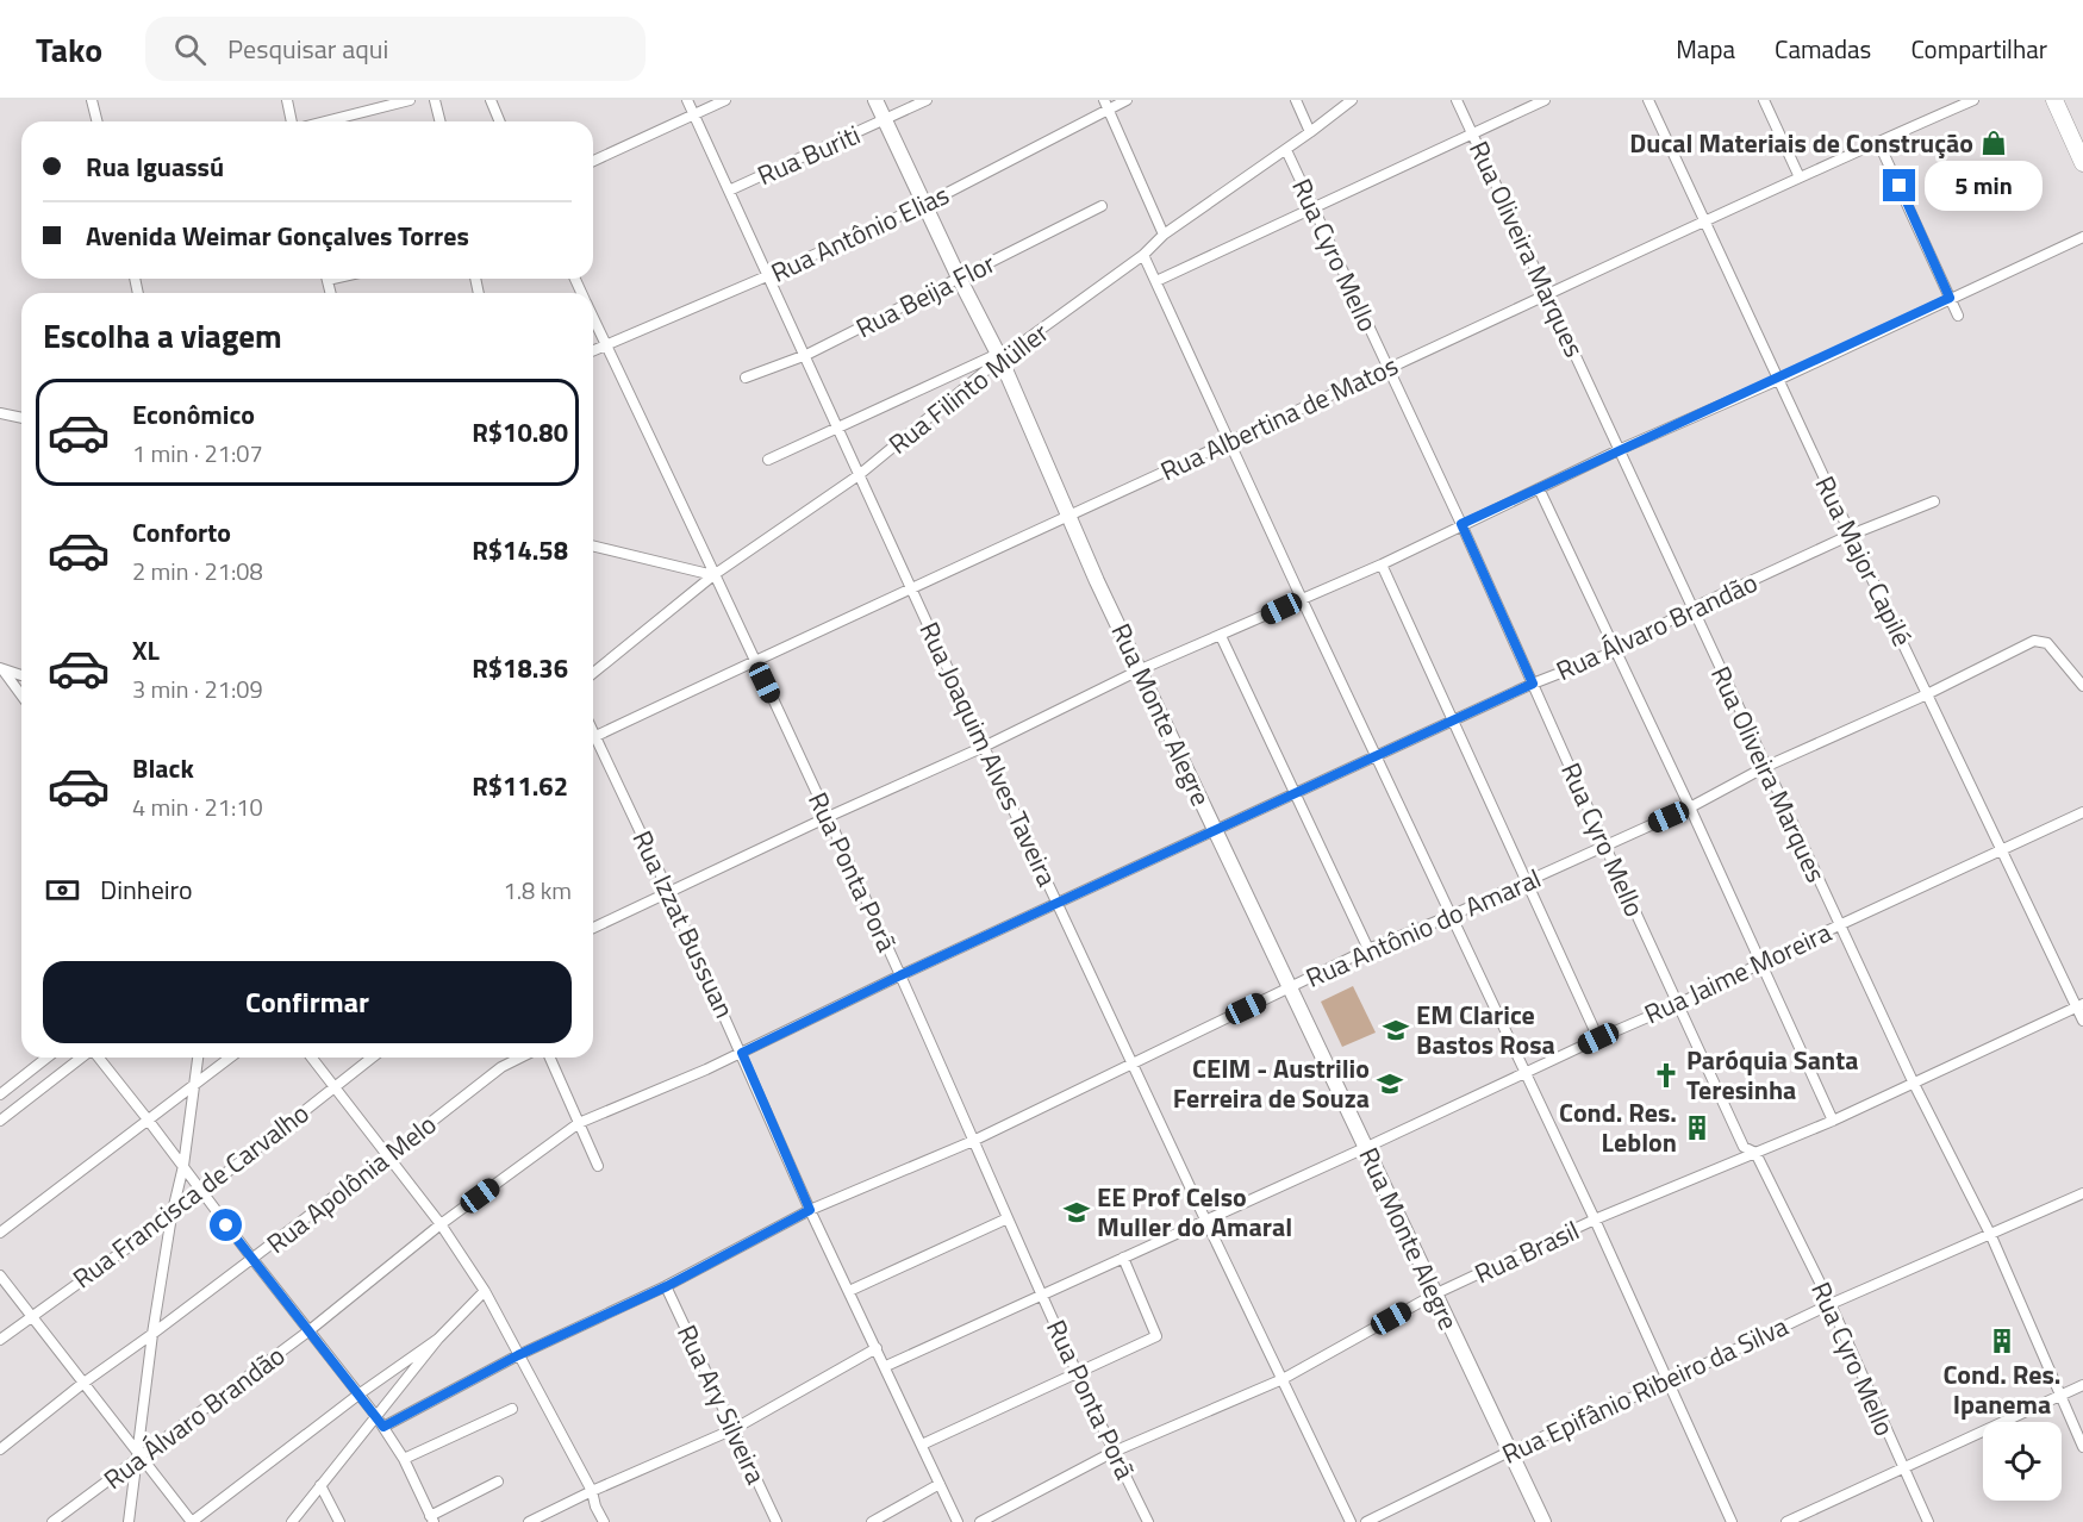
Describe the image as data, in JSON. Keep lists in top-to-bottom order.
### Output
{
  "streets": {
    "street": [
      "Rua Buriti",
      "Rua Antônio Elias",
      "Rua Oliveira Marques",
      "Rua Cyro Mello",
      "Rua Beija Flor",
      "Rua Filinto Müller",
      "Rua Albertina de Matos",
      "Rua Major Capilé",
      "Rua Álvaro Brandão",
      "Rua Monte Alegre",
      "Rua Joaquim Alves Taveira",
      "Rua Ponta Porã",
      "Rua Izzat Bussuan",
      "Rua Antônio do Amaral",
      "Rua Jaime Moreira",
      "Rua Apolônia Melo",
      "Rua Francisca de Carvalho",
      "Rua Brasil",
      "Rua Epifânio Ribeiro da Silva",
      "Rua Ary Silveira"
    ]
  },
  "crossings": [
    ["Rua Buriti", "Rua Monte Alegre"],
    ["Rua Buriti", "Rua Joaquim Alves Taveira"],
    ["Rua Antônio Elias", "Rua Monte Alegre"],
    ["Rua Antônio Elias", "Rua Joaquim Alves Taveira"],
    ["Rua Antônio Elias", "Rua Ponta Porã"],
    ["Rua Oliveira Marques", "Rua Albertina de Matos"],
    ["Rua Oliveira Marques", "Rua Álvaro Brandão"],
    ["Rua Oliveira Marques", "Rua Antônio do Amaral"],
    ["Rua Oliveira Marques", "Rua Jaime Moreira"],
    ["Rua Oliveira Marques", "Rua Brasil"],
    ["Rua Oliveira Marques", "Rua Epifânio Ribeiro da Silva"],
    ["Rua Cyro Mello", "Rua Filinto Müller"],
    ["Rua Cyro Mello", "Rua Albertina de Matos"],
    ["Rua Cyro Mello", "Rua Álvaro Brandão"],
    ["Rua Cyro Mello", "Rua Antônio do Amaral"],
    ["Rua Cyro Mello", "Rua Jaime Moreira"],
    ["Rua Cyro Mello", "Rua Brasil"],
    ["Rua Cyro Mello", "Rua Epifânio Ribeiro da Silva"],
    ["Rua Beija Flor", "Rua Monte Alegre"],
    ["Rua Beija Flor", "Rua Joaquim Alves Taveira"],
    ["Rua Filinto Müller", "Rua Monte Alegre"],
    ["Rua Filinto Müller", "Rua Joaquim Alves Taveira"],
    ["Rua Filinto Müller", "Rua Ponta Porã"],
    ["Rua Albertina de Matos", "Rua Major Capilé"],
    ["Rua Albertina de Matos", "Rua Monte Alegre"],
    ["Rua Albertina de Matos", "Rua Joaquim Alves Taveira"],
    ["Rua Albertina de Matos", "Rua Ponta Porã"],
    ["Rua Major Capilé", "Rua Álvaro Brandão"],
    ["Rua Major Capilé", "Rua Antônio do Amaral"],
    ["Rua Major Capilé", "Rua Jaime Moreira"],
    ["Rua Major Capilé", "Rua Brasil"],
    ["Rua Álvaro Brandão", "Rua Monte Alegre"],
    ["Rua Álvaro Brandão", "Rua Joaquim Alves Taveira"],
    ["Rua Álvaro Brandão", "Rua Ponta Porã"],
    ["Rua Álvaro Brandão", "Rua Izzat Bussuan"],
    ["Rua Monte Alegre", "Rua Antônio do Amaral"],
    ["Rua Monte Alegre", "Rua Jaime Moreira"],
    ["Rua Monte Alegre", "Rua Brasil"],
    ["Rua Monte Alegre", "Rua Epifânio Ribeiro da Silva"],
    ["Rua Joaquim Alves Taveira", "Rua Antônio do Amaral"],
    ["Rua Joaquim Alves Taveira", "Rua Jaime Moreira"],
    ["Rua Joaquim Alves Taveira", "Rua Brasil"],
    ["Rua Ponta Porã", "Rua Antônio do Amaral"],
    ["Rua Ponta Porã", "Rua Jaime Moreira"],
    ["Rua Ponta Porã", "Rua Brasil"],
    ["Rua Izzat Bussuan", "Rua Antônio do Amaral"],
    ["Rua Izzat Bussuan", "Rua Jaime Moreira"],
    ["Rua Antônio do Amaral", "Rua Ary Silveira"]
  ],
  "places": {
    "shop": ["Ducal Materiais de Construção"],
    "school or university": ["EM Clarice Bastos Rosa", "CEIM - Austrilio Ferreira de Souza", "EE Prof Celso Muller do Amaral"],
    "church": ["Paróquia Santa Teresinha"],
    "building": ["Cond. Res. Leblon", "Cond. Res. Ipanema"]
  },
  "page": {
    "header": "Tako",
    "search": "Pesquisar aqui",
    "nav": ["Mapa", "Camadas", "Compartilhar"],
    "banner": ["Rua Iguassú", "Avenida Weimar Gonçalves Torres"],
    "bubble": "5 min",
    "heading": "Escolha a viagem",
    "list": [
      {
        "name": "Econômico",
        "note": "1 min · 21:07",
        "value": "R$10.80"
      },
      {
        "name": "Conforto",
        "note": "2 min · 21:08",
        "value": "R$14.58"
      },
      {
        "name": "XL",
        "note": "3 min · 21:09",
        "value": "R$18.36"
      },
      {
        "name": "Black",
        "note": "4 min · 21:10",
        "value": "R$11.62"
      }
    ],
    "pay": ["Dinheiro", "1.8 km"],
    "buttons": "Confirmar"
  }
}
